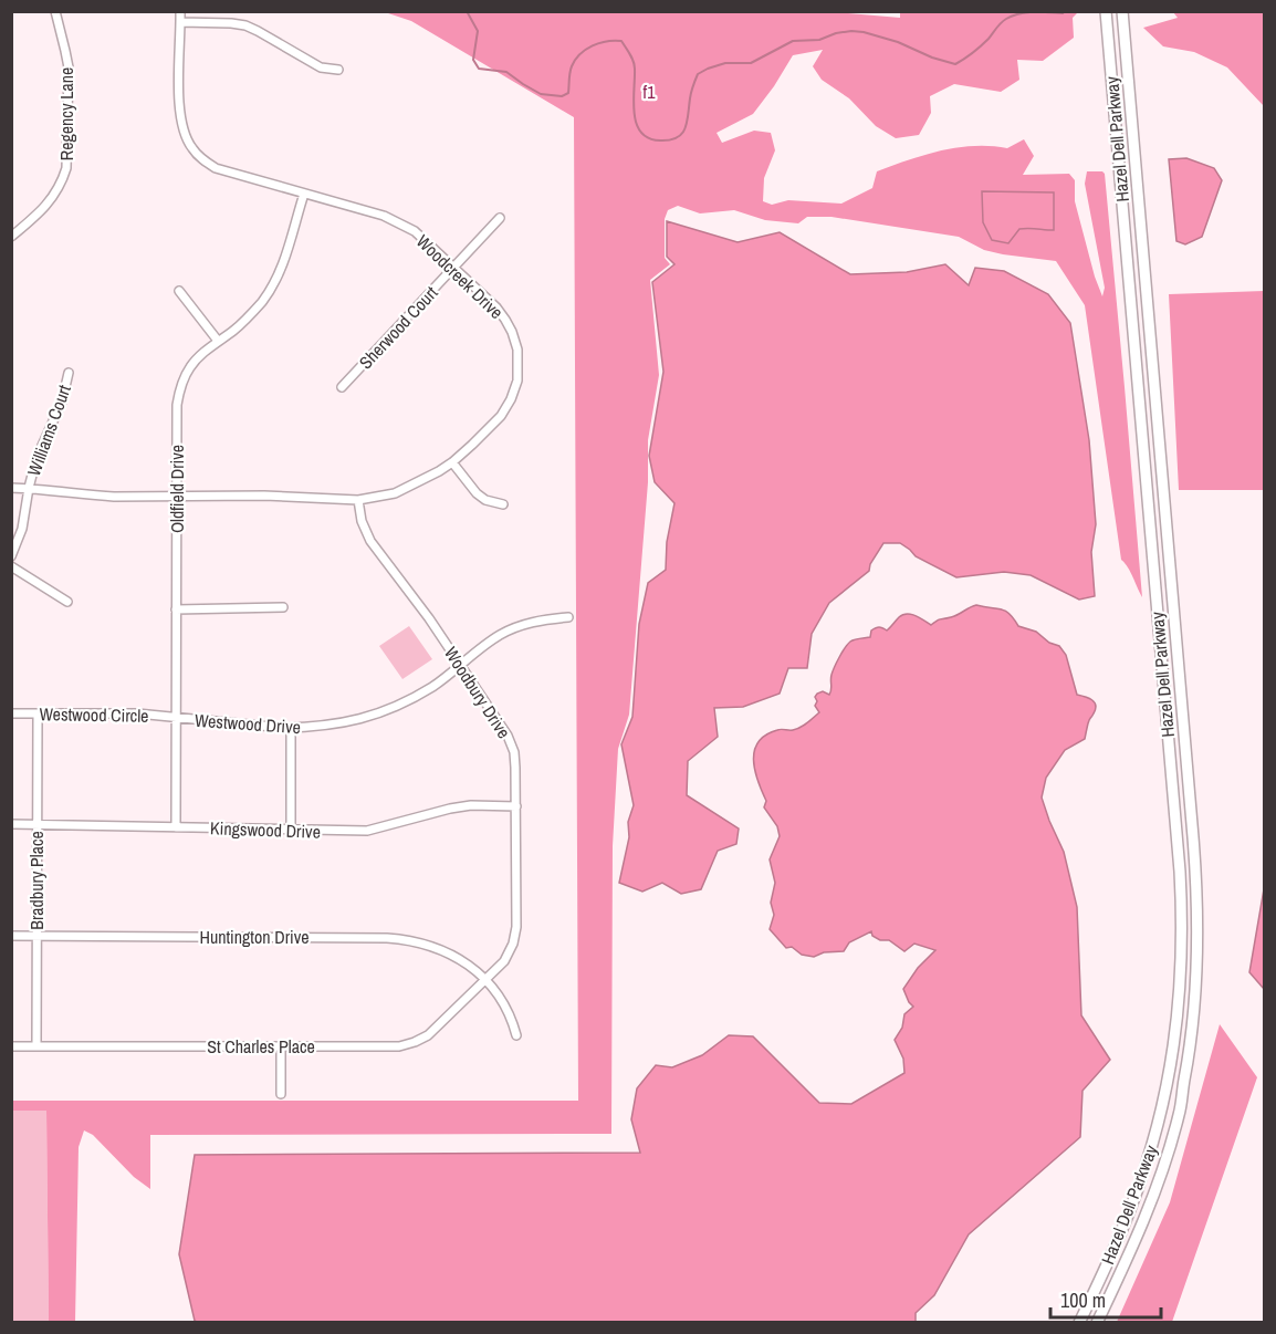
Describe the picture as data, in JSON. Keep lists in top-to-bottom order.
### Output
{
  "streets": {
    "main road": ["Hazel Dell Parkway"],
    "street": [
      "Regency Lane",
      "Woodcreek Drive",
      "Sherwood Court",
      "Williams Court",
      "Oldfield Drive",
      "Woodbury Drive",
      "Westwood Circle",
      "Westwood Drive",
      "Kingswood Drive",
      "Bradbury Place",
      "Huntington Drive",
      "St Charles Place"
    ]
  },
  "crossings": [
    ["Woodcreek Drive", "Sherwood Court"],
    ["Woodcreek Drive", "Williams Court"],
    ["Woodcreek Drive", "Oldfield Drive"],
    ["Woodcreek Drive", "Woodbury Drive"],
    ["Oldfield Drive", "Westwood Circle"],
    ["Oldfield Drive", "Westwood Drive"],
    ["Oldfield Drive", "Kingswood Drive"],
    ["Woodbury Drive", "Westwood Drive"],
    ["Woodbury Drive", "Kingswood Drive"],
    ["Woodbury Drive", "Huntington Drive"],
    ["Woodbury Drive", "St Charles Place"],
    ["Westwood Circle", "Westwood Drive"],
    ["Westwood Circle", "Bradbury Place"],
    ["Kingswood Drive", "Bradbury Place"],
    ["Bradbury Place", "Huntington Drive"],
    ["Bradbury Place", "St Charles Place"],
    ["Huntington Drive", "St Charles Place"]
  ],
  "parks": ["f1"],
  "scale_bar": "100 m"
}
